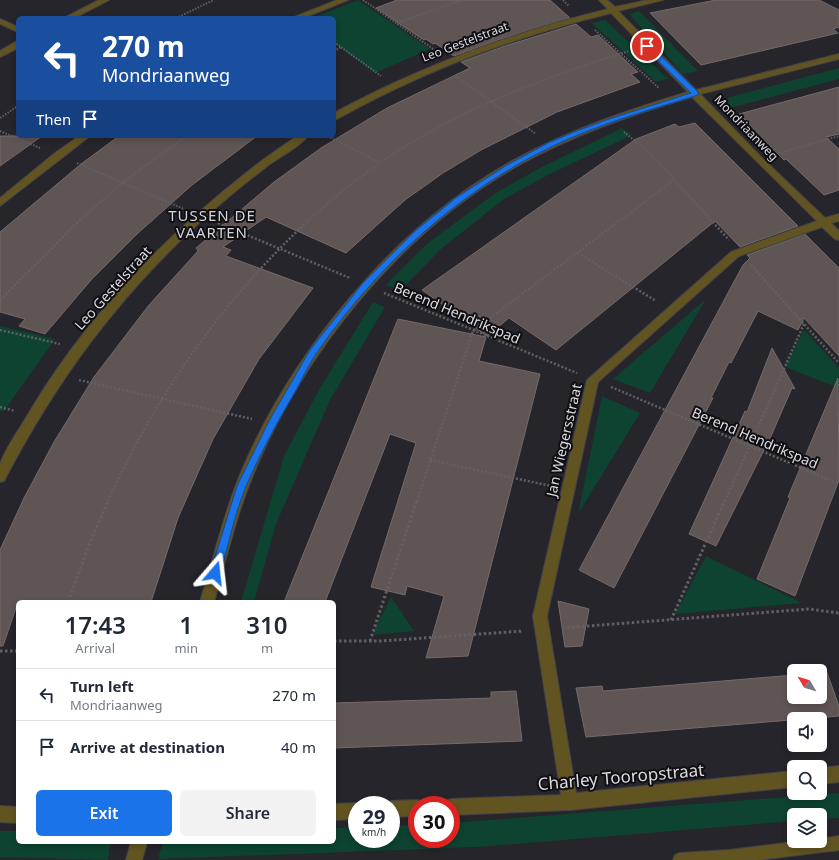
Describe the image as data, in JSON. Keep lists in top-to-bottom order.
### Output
{
  "streets": {
    "street": [
      "Leo Gestelstraat",
      "Mondriaanweg",
      "Jan Wiegersstraat",
      "Charley Tooropstraat"
    ],
    "path": ["Berend Hendrikspad"]
  },
  "crossings": [
    ["Leo Gestelstraat", "Mondriaanweg"],
    ["Leo Gestelstraat", "Berend Hendrikspad"],
    ["Mondriaanweg", "Jan Wiegersstraat"],
    ["Berend Hendrikspad", "Jan Wiegersstraat"],
    ["Jan Wiegersstraat", "Charley Tooropstraat"]
  ],
  "districts": ["TUSSEN DE VAARTEN"],
  "north": "top left",
  "page": {
    "turn": ["270 m", "Mondriaanweg"],
    "then": "Then",
    "eta": [
      "17:43",
      "Arrival",
      "1",
      "min",
      "310",
      "m"
    ],
    "list": [
      {
        "name": "Turn left",
        "note": "Mondriaanweg",
        "value": "270 m"
      },
      {
        "name": "Arrive at destination",
        "value": "40 m"
      }
    ],
    "buttons": ["Exit", "Share"],
    "speed": "29 km/h",
    "limit": "30"
  }
}
